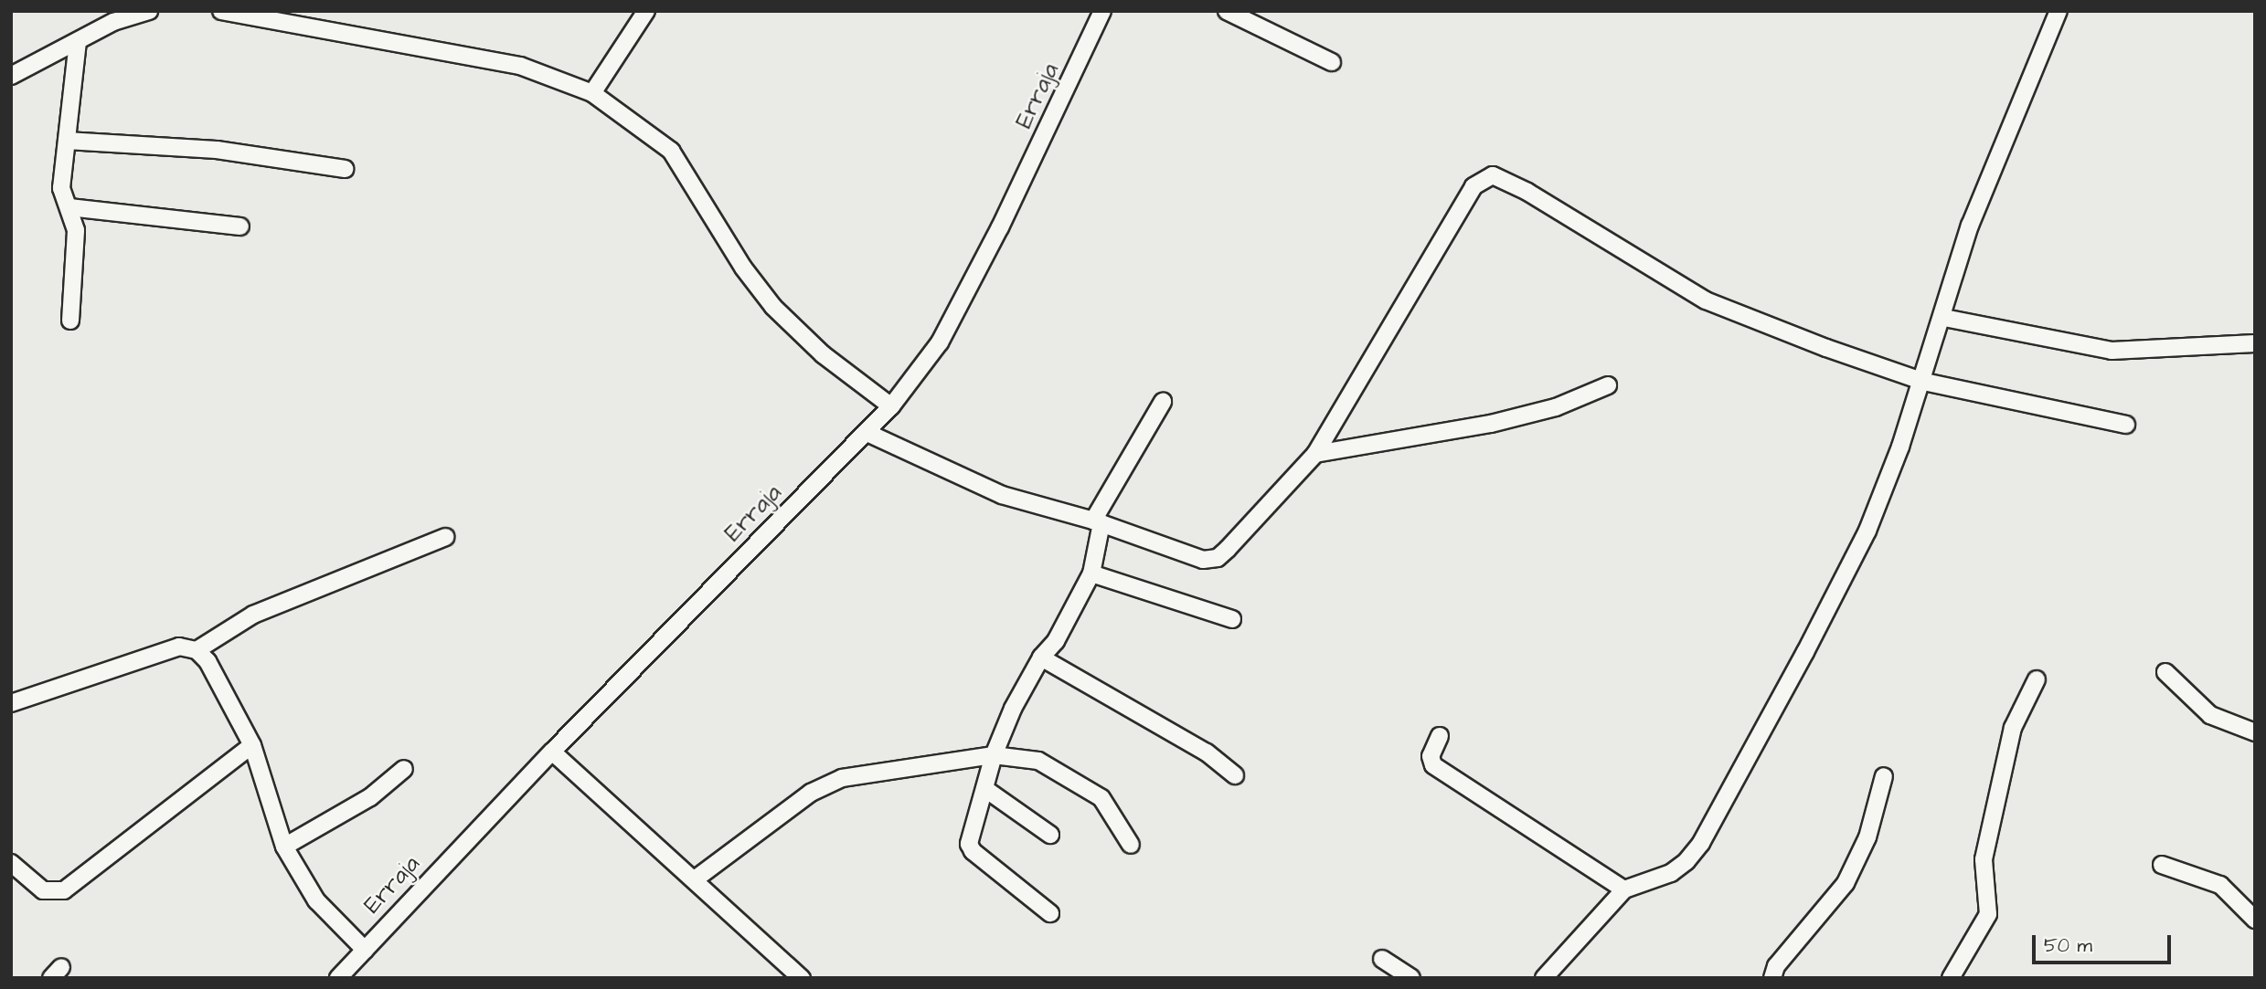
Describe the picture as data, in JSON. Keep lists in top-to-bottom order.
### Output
{
  "streets": {
    "street": ["Erraja"]
  },
  "scale_bar": "50 m"
}
